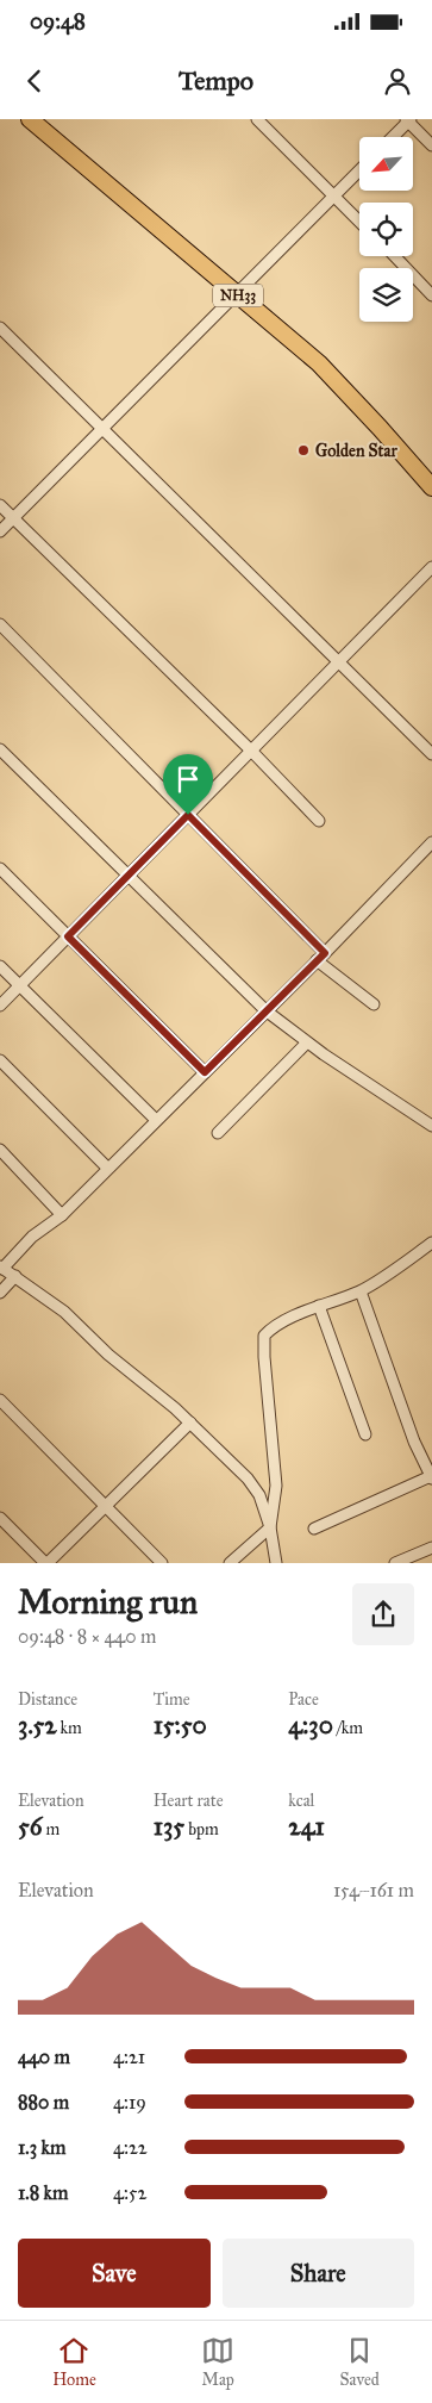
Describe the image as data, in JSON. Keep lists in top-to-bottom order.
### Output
{
  "streets": {
    "highway": ["NH33"]
  },
  "places": ["Golden Star"],
  "north": "bottom left",
  "page": {
    "status": "09:48",
    "header": "Tempo",
    "heading": ["Morning run", "09:48 · 8 × 440 m"],
    "stats": [
      ["Distance", "3.52 km"],
      ["Time", "15:50"],
      ["Pace", "4:30 /km"],
      ["Elevation", "56 m"],
      ["Heart rate", "135 bpm"],
      ["kcal", "241"]
    ],
    "chart": ["Elevation", "154–161 m"],
    "list": [
      {
        "name": "440 m",
        "note": "4:21"
      },
      {
        "name": "880 m",
        "note": "4:19"
      },
      {
        "name": "1.3 km",
        "note": "4:22"
      },
      {
        "name": "1.8 km",
        "note": "4:52"
      }
    ],
    "buttons": ["Save", "Share"],
    "tabs": ["Home", "Map", "Saved"]
  }
}
